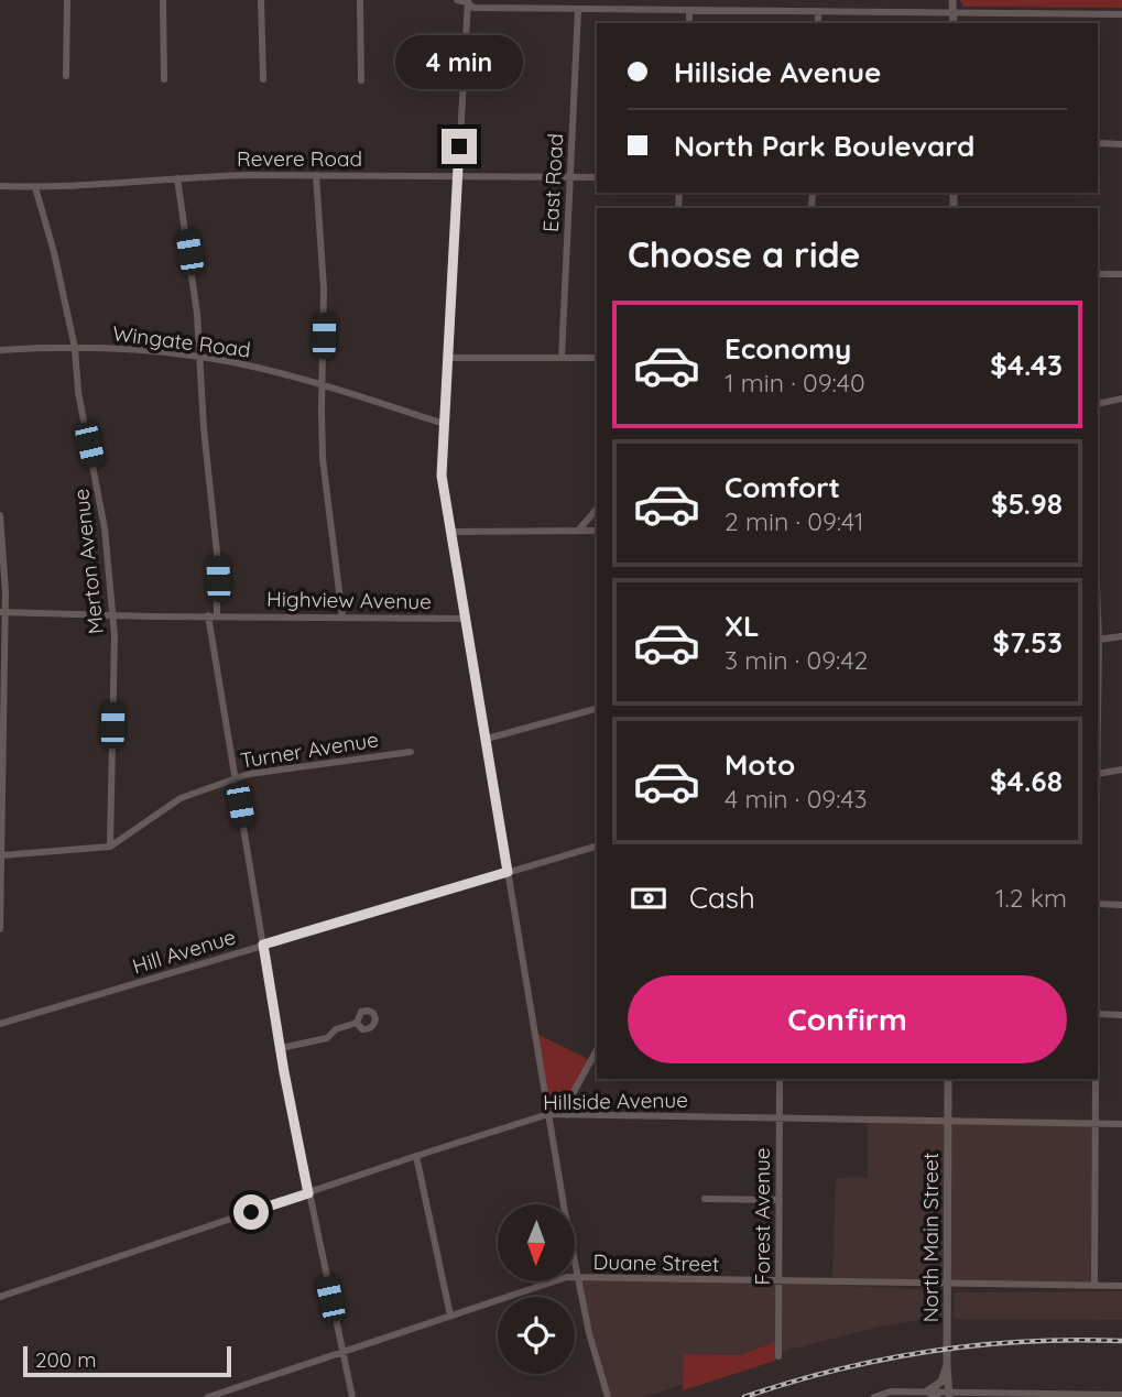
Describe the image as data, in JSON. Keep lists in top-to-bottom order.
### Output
{
  "streets": {
    "street": [
      "Revere Road",
      "East Road",
      "Wingate Road",
      "Merton Avenue",
      "Highview Avenue",
      "Turner Avenue",
      "Hill Avenue",
      "Hillside Avenue",
      "Forest Avenue",
      "North Main Street",
      "Duane Street"
    ]
  },
  "crossings": [
    ["Revere Road", "East Road"],
    ["Revere Road", "Merton Avenue"],
    ["Wingate Road", "Merton Avenue"],
    ["Merton Avenue", "Highview Avenue"],
    ["Merton Avenue", "Turner Avenue"],
    ["Hillside Avenue", "Forest Avenue"],
    ["Hillside Avenue", "North Main Street"],
    ["Forest Avenue", "Duane Street"],
    ["North Main Street", "Duane Street"]
  ],
  "scale_bar": "200 m",
  "north": "bottom",
  "page": {
    "banner": ["Hillside Avenue", "North Park Boulevard"],
    "bubble": "4 min",
    "heading": "Choose a ride",
    "list": [
      {
        "name": "Economy",
        "note": "1 min · 09:40",
        "value": "$4.43"
      },
      {
        "name": "Comfort",
        "note": "2 min · 09:41",
        "value": "$5.98"
      },
      {
        "name": "XL",
        "note": "3 min · 09:42",
        "value": "$7.53"
      },
      {
        "name": "Moto",
        "note": "4 min · 09:43",
        "value": "$4.68"
      }
    ],
    "pay": ["Cash", "1.2 km"],
    "buttons": "Confirm",
    "scale": "200 m"
  }
}
